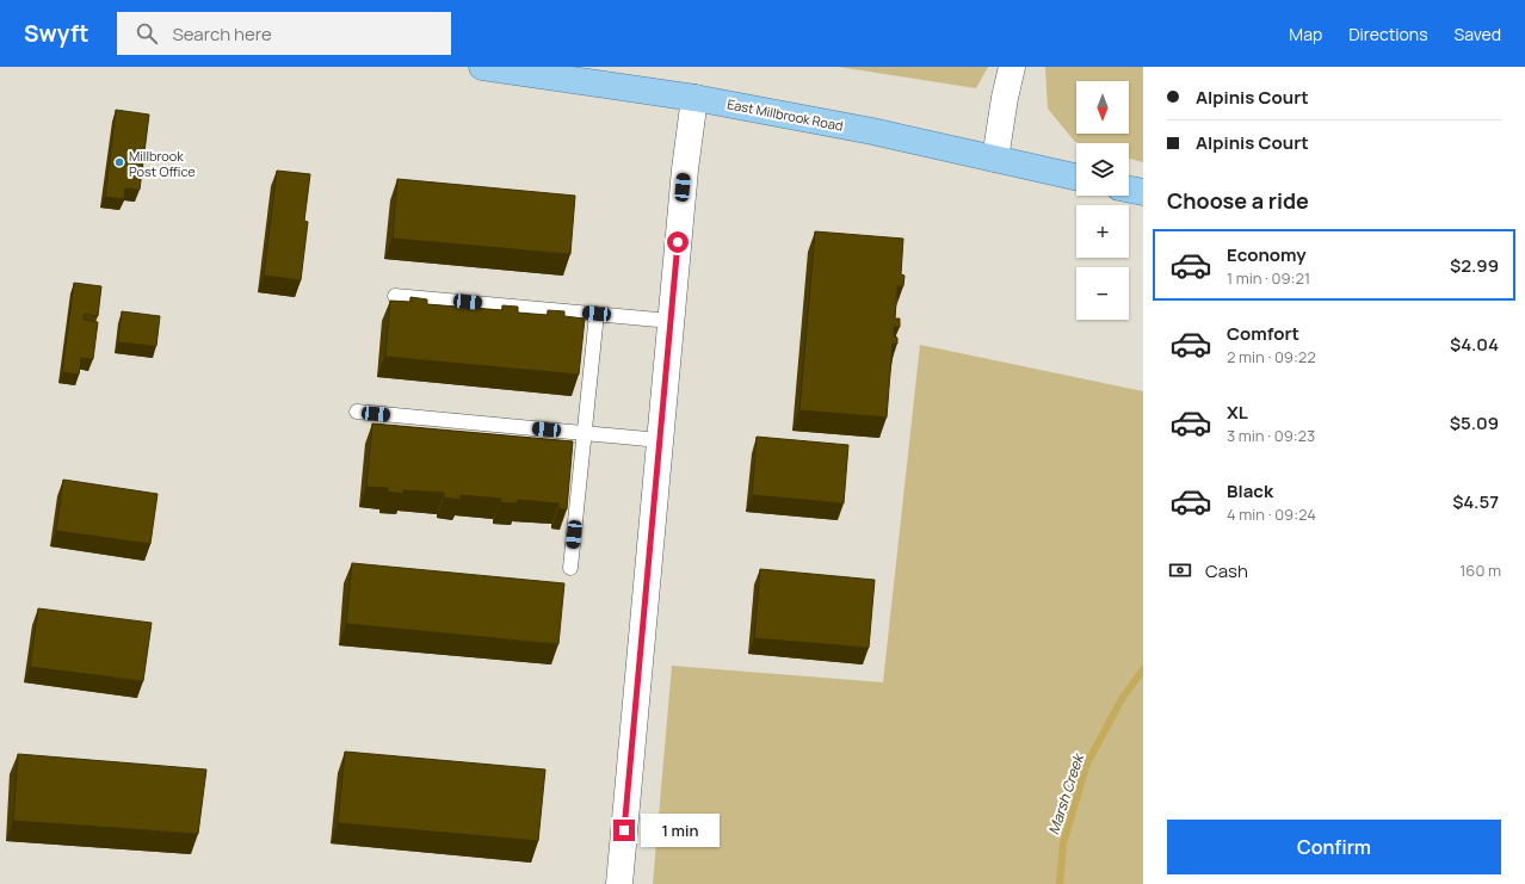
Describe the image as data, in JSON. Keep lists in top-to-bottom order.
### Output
{
  "streets": {
    "main road": ["East Millbrook Road"]
  },
  "water": ["Marsh Creek"],
  "places": ["Millbrook Post Office"],
  "north": "bottom",
  "page": {
    "header": "Swyft",
    "search": "Search here",
    "nav": ["Map", "Directions", "Saved"],
    "banner": ["Alpinis Court", "Alpinis Court"],
    "map_buttons": ["+", "−"],
    "heading": "Choose a ride",
    "list": [
      {
        "name": "Economy",
        "note": "1 min · 09:21",
        "value": "$2.99"
      },
      {
        "name": "Comfort",
        "note": "2 min · 09:22",
        "value": "$4.04"
      },
      {
        "name": "XL",
        "note": "3 min · 09:23",
        "value": "$5.09"
      },
      {
        "name": "Black",
        "note": "4 min · 09:24",
        "value": "$4.57"
      }
    ],
    "pay": ["Cash", "160 m"],
    "buttons": "Confirm",
    "bubble": "1 min"
  }
}
